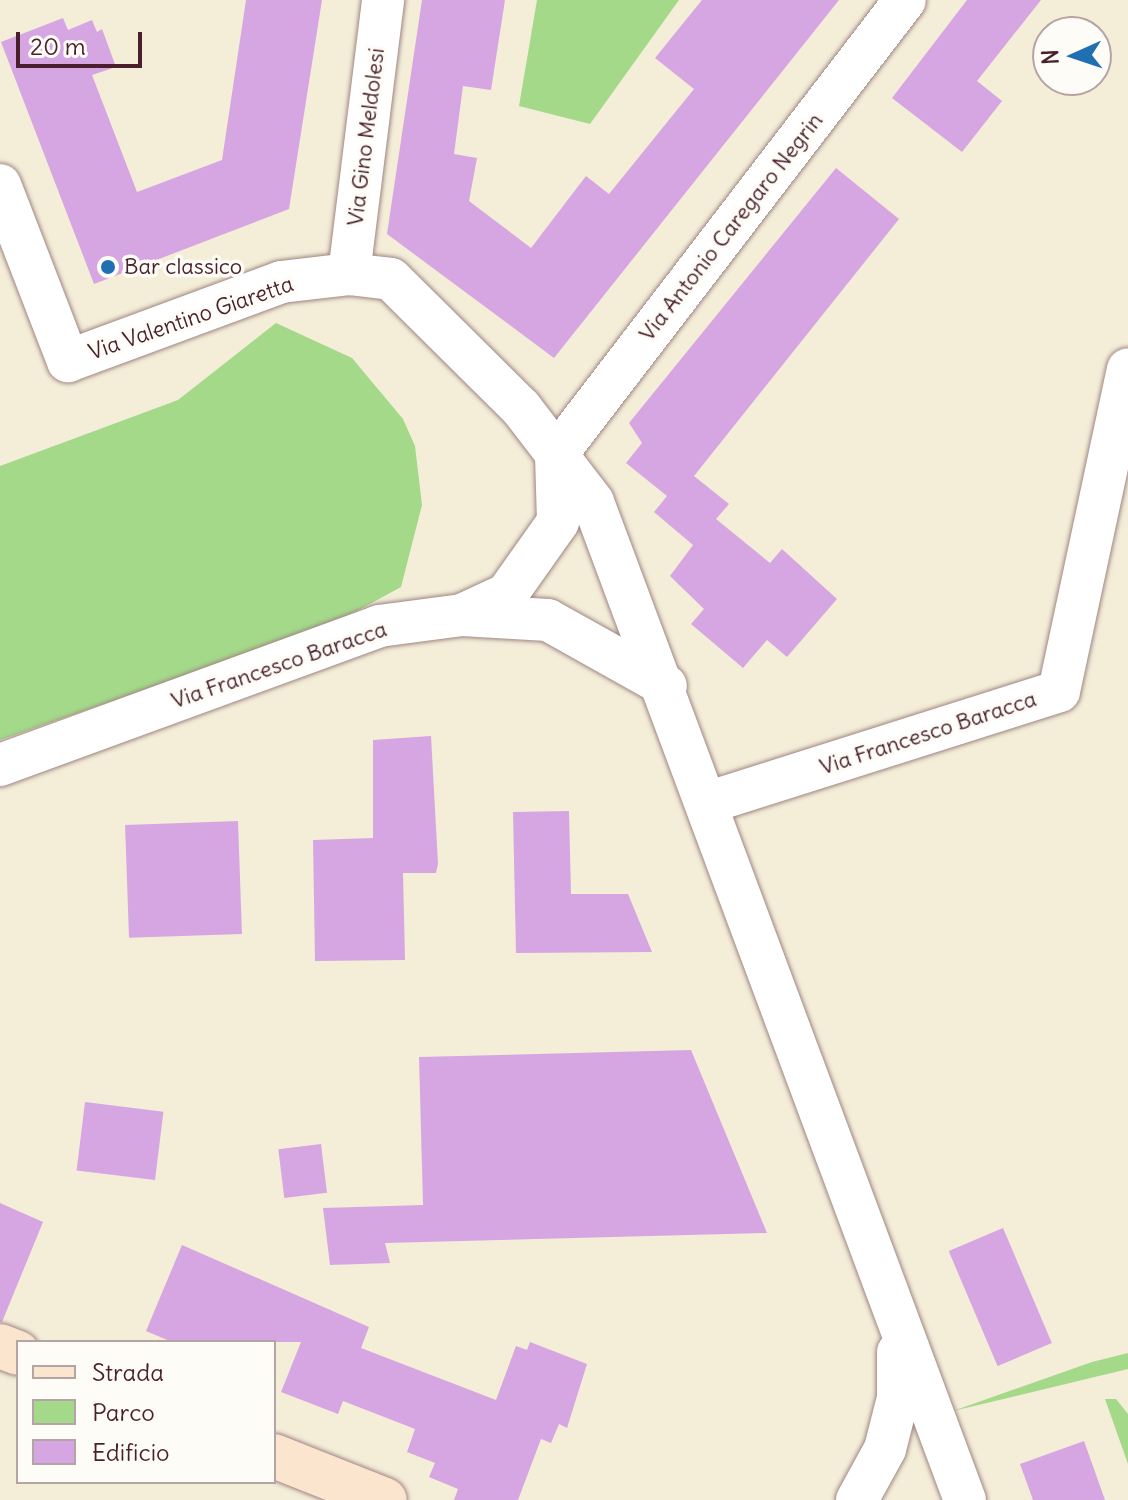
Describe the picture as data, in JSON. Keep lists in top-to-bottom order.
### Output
{
  "streets": {
    "street": [
      "Via Gino Meldolesi",
      "Via Antonio Caregaro Negrin",
      "Via Valentino Giaretta",
      "Via Francesco Baracca"
    ]
  },
  "crossings": [
    ["Via Gino Meldolesi", "Via Valentino Giaretta"],
    ["Via Antonio Caregaro Negrin", "Via Valentino Giaretta"],
    ["Via Valentino Giaretta", "Via Francesco Baracca"]
  ],
  "places": ["Bar classico"],
  "legend": ["Strada", "Parco", "Edificio"],
  "scale_bar": "20 m",
  "north": "left"
}
